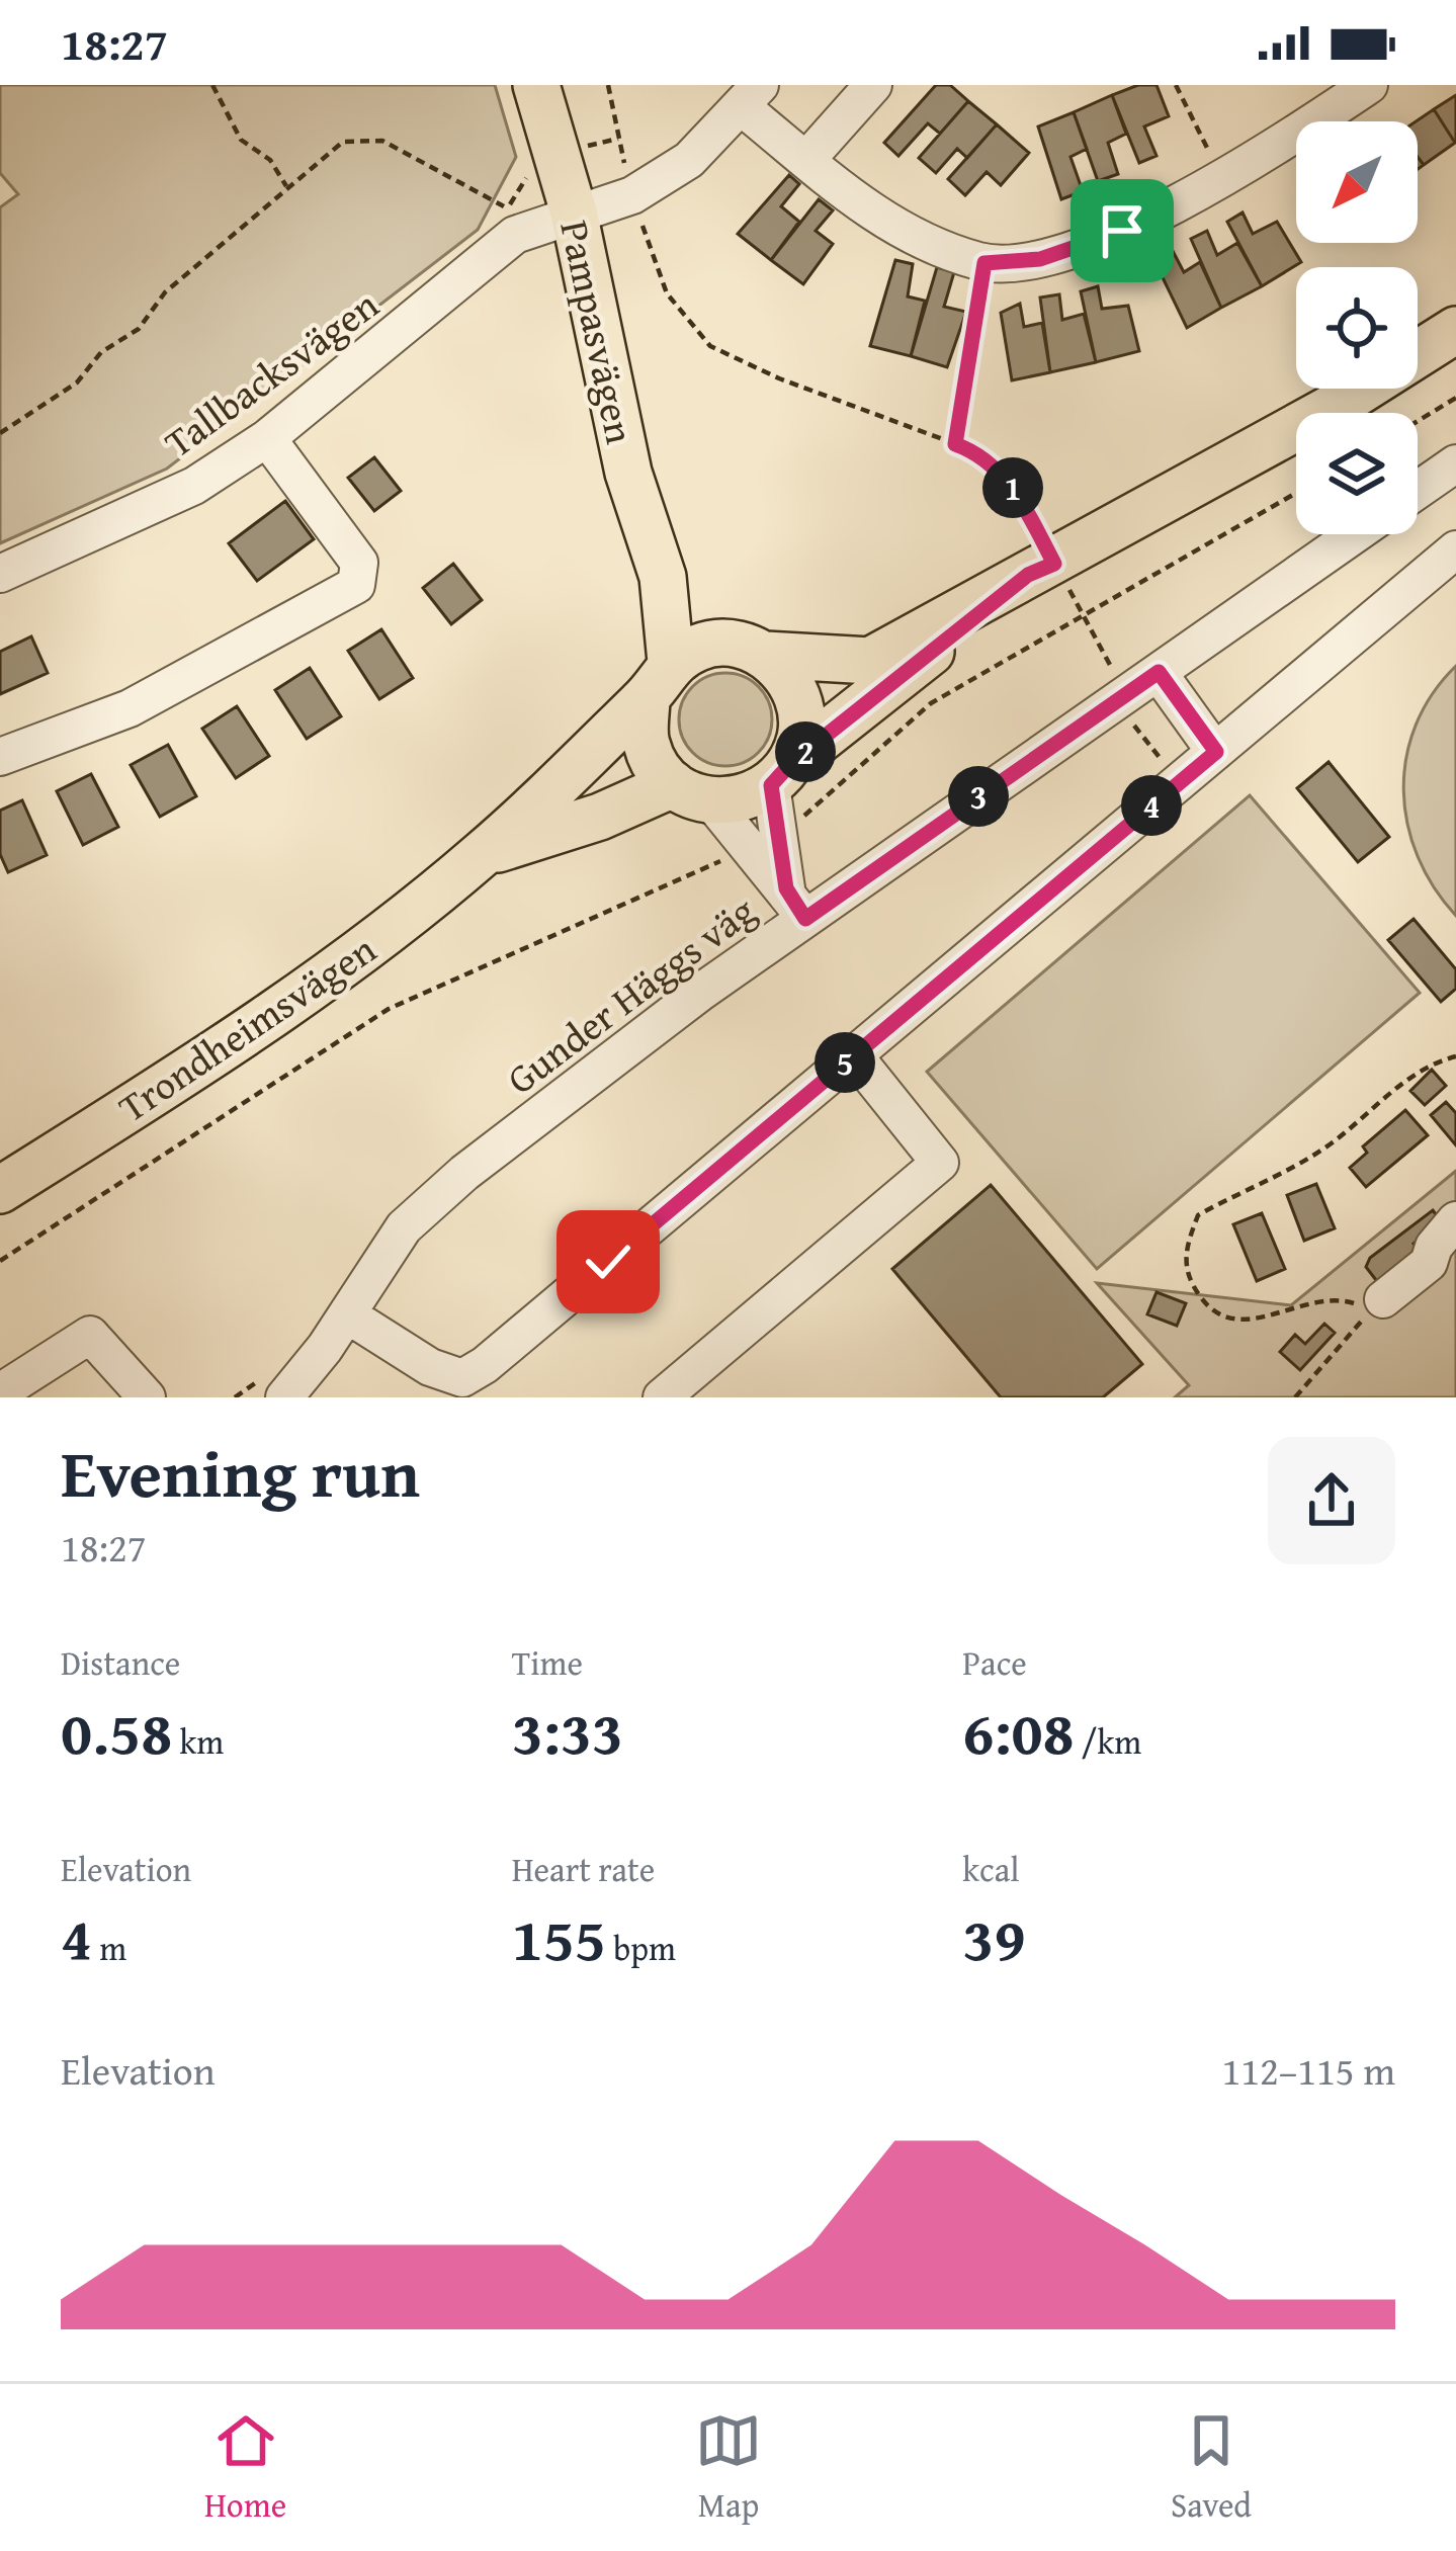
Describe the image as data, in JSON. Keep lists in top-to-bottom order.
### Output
{
  "streets": {
    "main road": ["Pampasvägen", "Trondheimsvägen"],
    "street": ["Tallbacksvägen", "Gunder Häggs väg"]
  },
  "crossings": [
    ["Pampasvägen", "Tallbacksvägen"],
    ["Pampasvägen", "Trondheimsvägen"]
  ],
  "north": "bottom left",
  "page": {
    "status": "18:27",
    "pins": [
      "1",
      "2",
      "3",
      "4",
      "5"
    ],
    "heading": ["Evening run", "18:27"],
    "stats": [
      ["Distance", "0.58 km"],
      ["Time", "3:33"],
      ["Pace", "6:08 /km"],
      ["Elevation", "4 m"],
      ["Heart rate", "155 bpm"],
      ["kcal", "39"]
    ],
    "chart": ["Elevation", "112–115 m"],
    "tabs": ["Home", "Map", "Saved"]
  }
}
